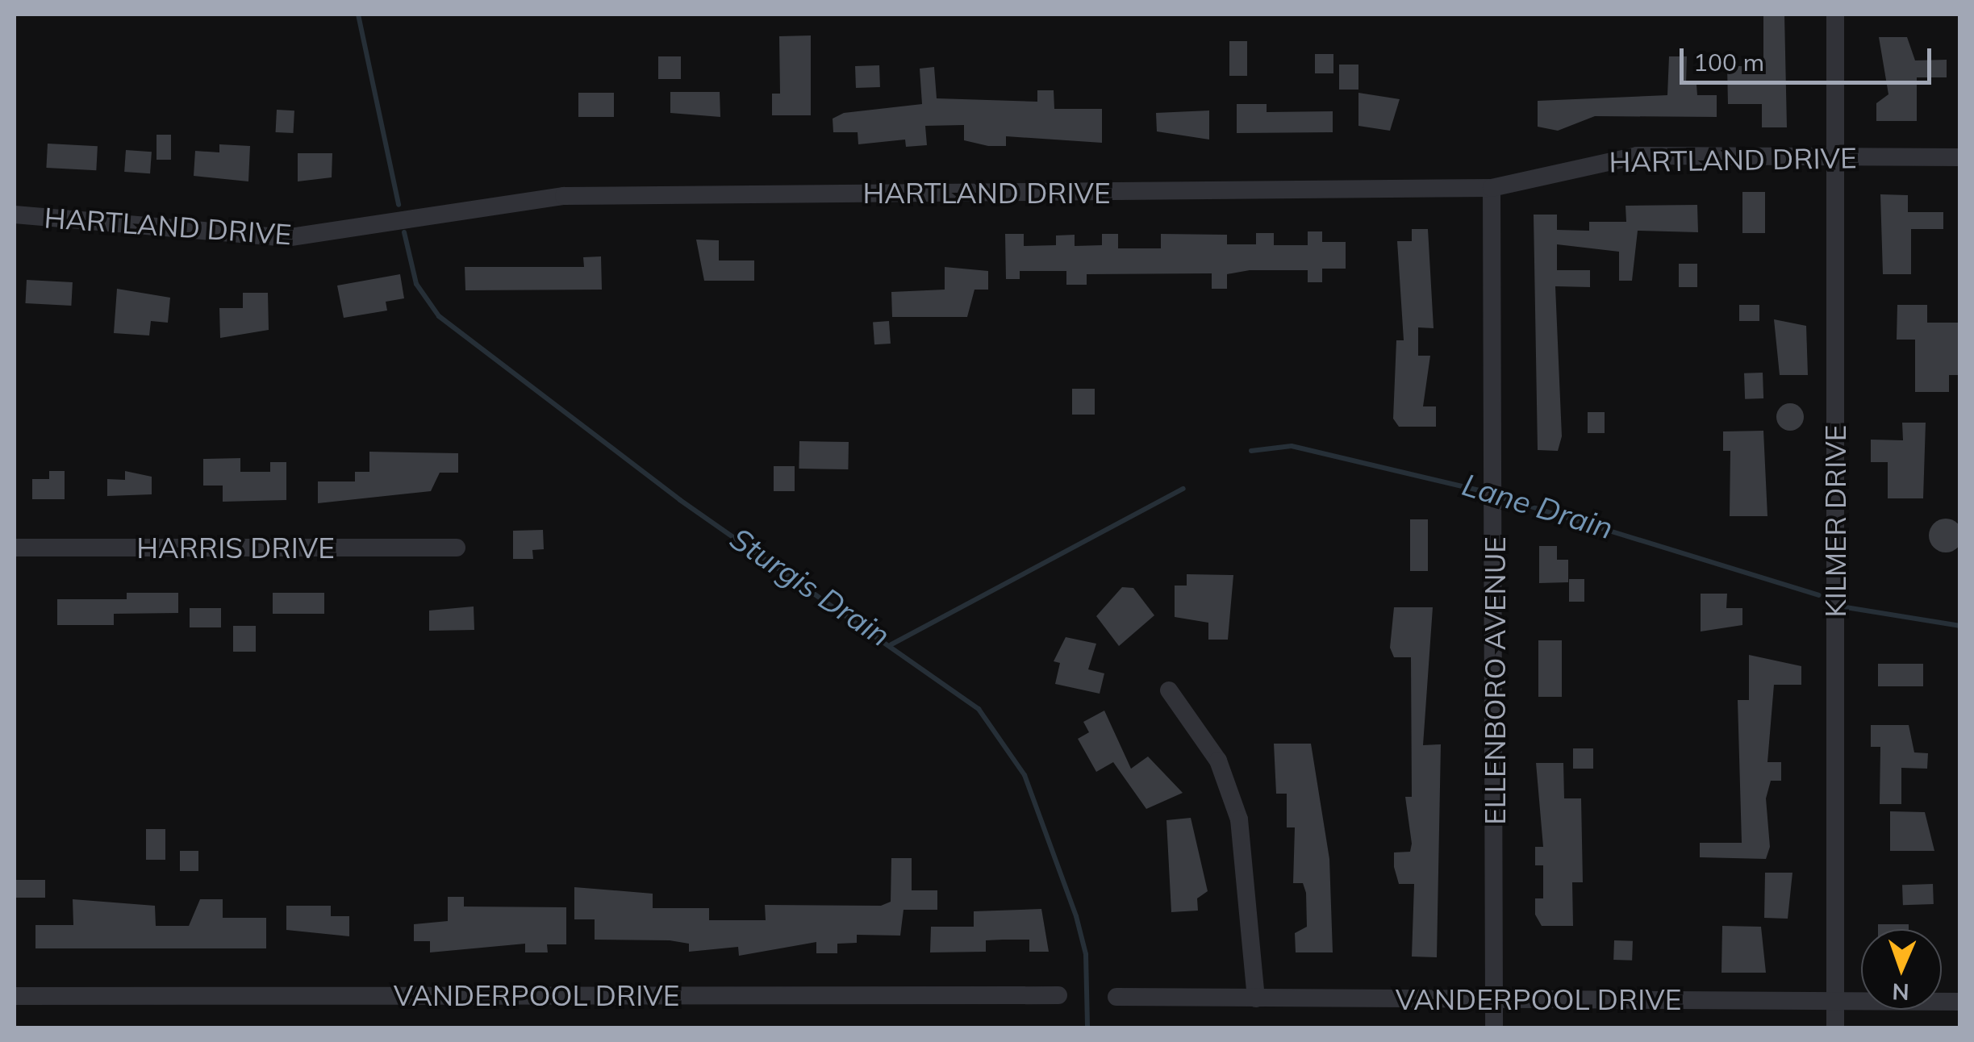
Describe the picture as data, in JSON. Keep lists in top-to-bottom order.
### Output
{
  "streets": {
    "street": [
      "HARTLAND DRIVE",
      "KILMER DRIVE",
      "HARRIS DRIVE",
      "ELLENBORO AVENUE",
      "VANDERPOOL DRIVE"
    ]
  },
  "crossings": [
    ["HARTLAND DRIVE", "KILMER DRIVE"],
    ["HARTLAND DRIVE", "ELLENBORO AVENUE"],
    ["KILMER DRIVE", "VANDERPOOL DRIVE"],
    ["ELLENBORO AVENUE", "VANDERPOOL DRIVE"]
  ],
  "water": ["Lane Drain", "Sturgis Drain"],
  "scale_bar": "100 m",
  "north": "bottom"
}
